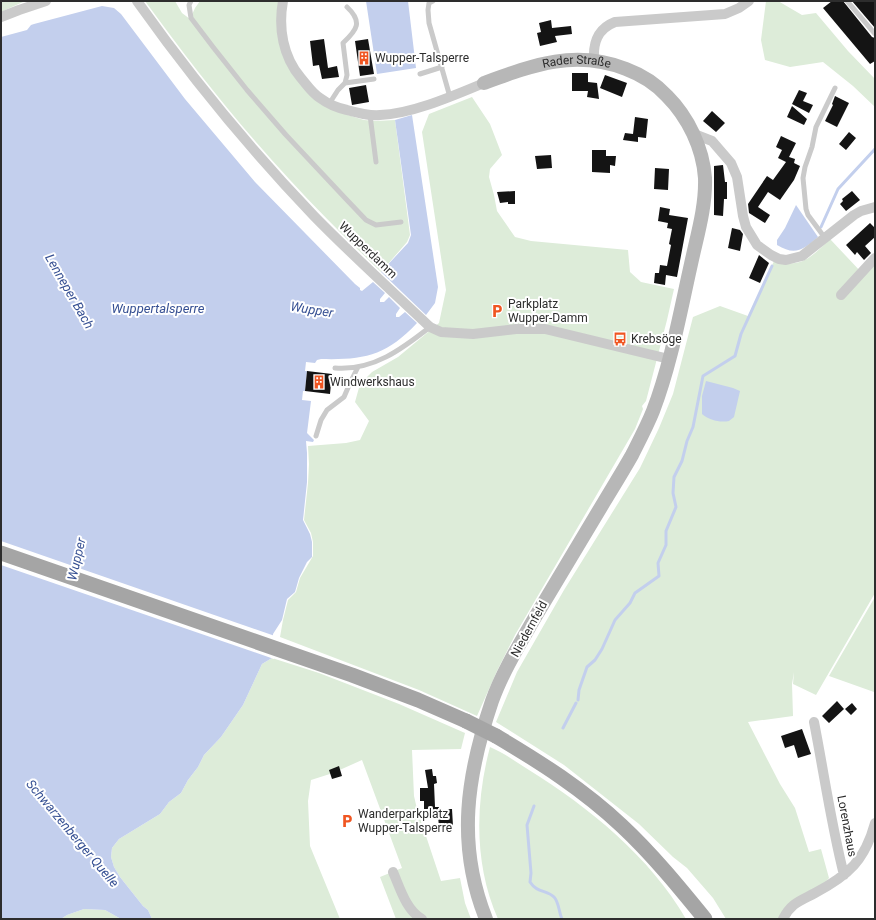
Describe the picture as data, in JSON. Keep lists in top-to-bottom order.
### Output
{
  "streets": {
    "street": [
      "Rader Straße",
      "Wupperdamm",
      "Niedernfeld",
      "Lorenzhaus"
    ]
  },
  "crossings": [
    ["Rader Straße", "Wupperdamm"],
    ["Rader Straße", "Niedernfeld"],
    ["Wupperdamm", "Niedernfeld"]
  ],
  "water": [
    "Lenneper Bach",
    "Wuppertalsperre",
    "Wupper",
    "Schwarzenberger Quelle"
  ],
  "places": {
    "building": ["Wupper-Talsperre", "Windwerkshaus"],
    "parking": ["Parkplatz Wupper-Damm", "Wanderparkplatz Wupper-Talsperre"],
    "bus stop": ["Krebsöge"]
  }
}
